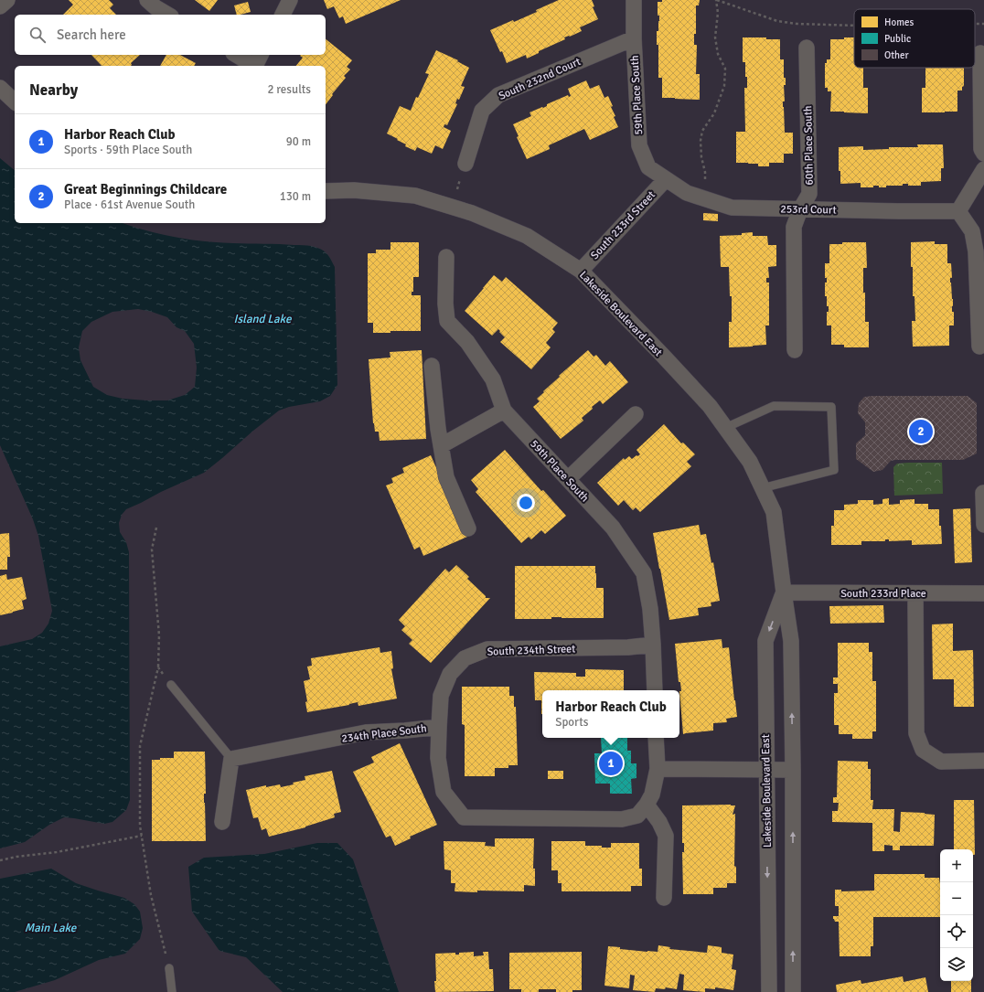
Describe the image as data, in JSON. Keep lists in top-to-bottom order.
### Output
{
  "streets": {
    "street": [
      "South 232nd Court",
      "59th Place South",
      "60th Place South",
      "253rd Court",
      "South 233rd Street",
      "Lakeside Boulevard East",
      "South 233rd Place",
      "South 234th Street",
      "234th Place South"
    ]
  },
  "crossings": [
    ["South 232nd Court", "59th Place South"],
    ["59th Place South", "253rd Court"],
    ["59th Place South", "South 233rd Street"],
    ["59th Place South", "South 234th Street"],
    ["60th Place South", "253rd Court"],
    ["253rd Court", "South 233rd Street"],
    ["South 233rd Street", "Lakeside Boulevard East"],
    ["Lakeside Boulevard East", "South 233rd Place"],
    ["South 234th Street", "234th Place South"]
  ],
  "water": ["Island Lake", "Main Lake"],
  "legend": ["Homes", "Public", "Other"],
  "page": {
    "search": "Search here",
    "heading": ["Nearby", "2 results"],
    "list": [
      {
        "mark": "1",
        "name": "Harbor Reach Club",
        "note": "Sports · 59th Place South",
        "value": "90 m"
      },
      {
        "mark": "2",
        "name": "Great Beginnings Childcare",
        "note": "Place · 61st Avenue South",
        "value": "130 m"
      }
    ],
    "pins": ["2", "1"],
    "popup": ["Harbor Reach Club", "Sports"],
    "map_buttons": ["+", "−"]
  }
}
